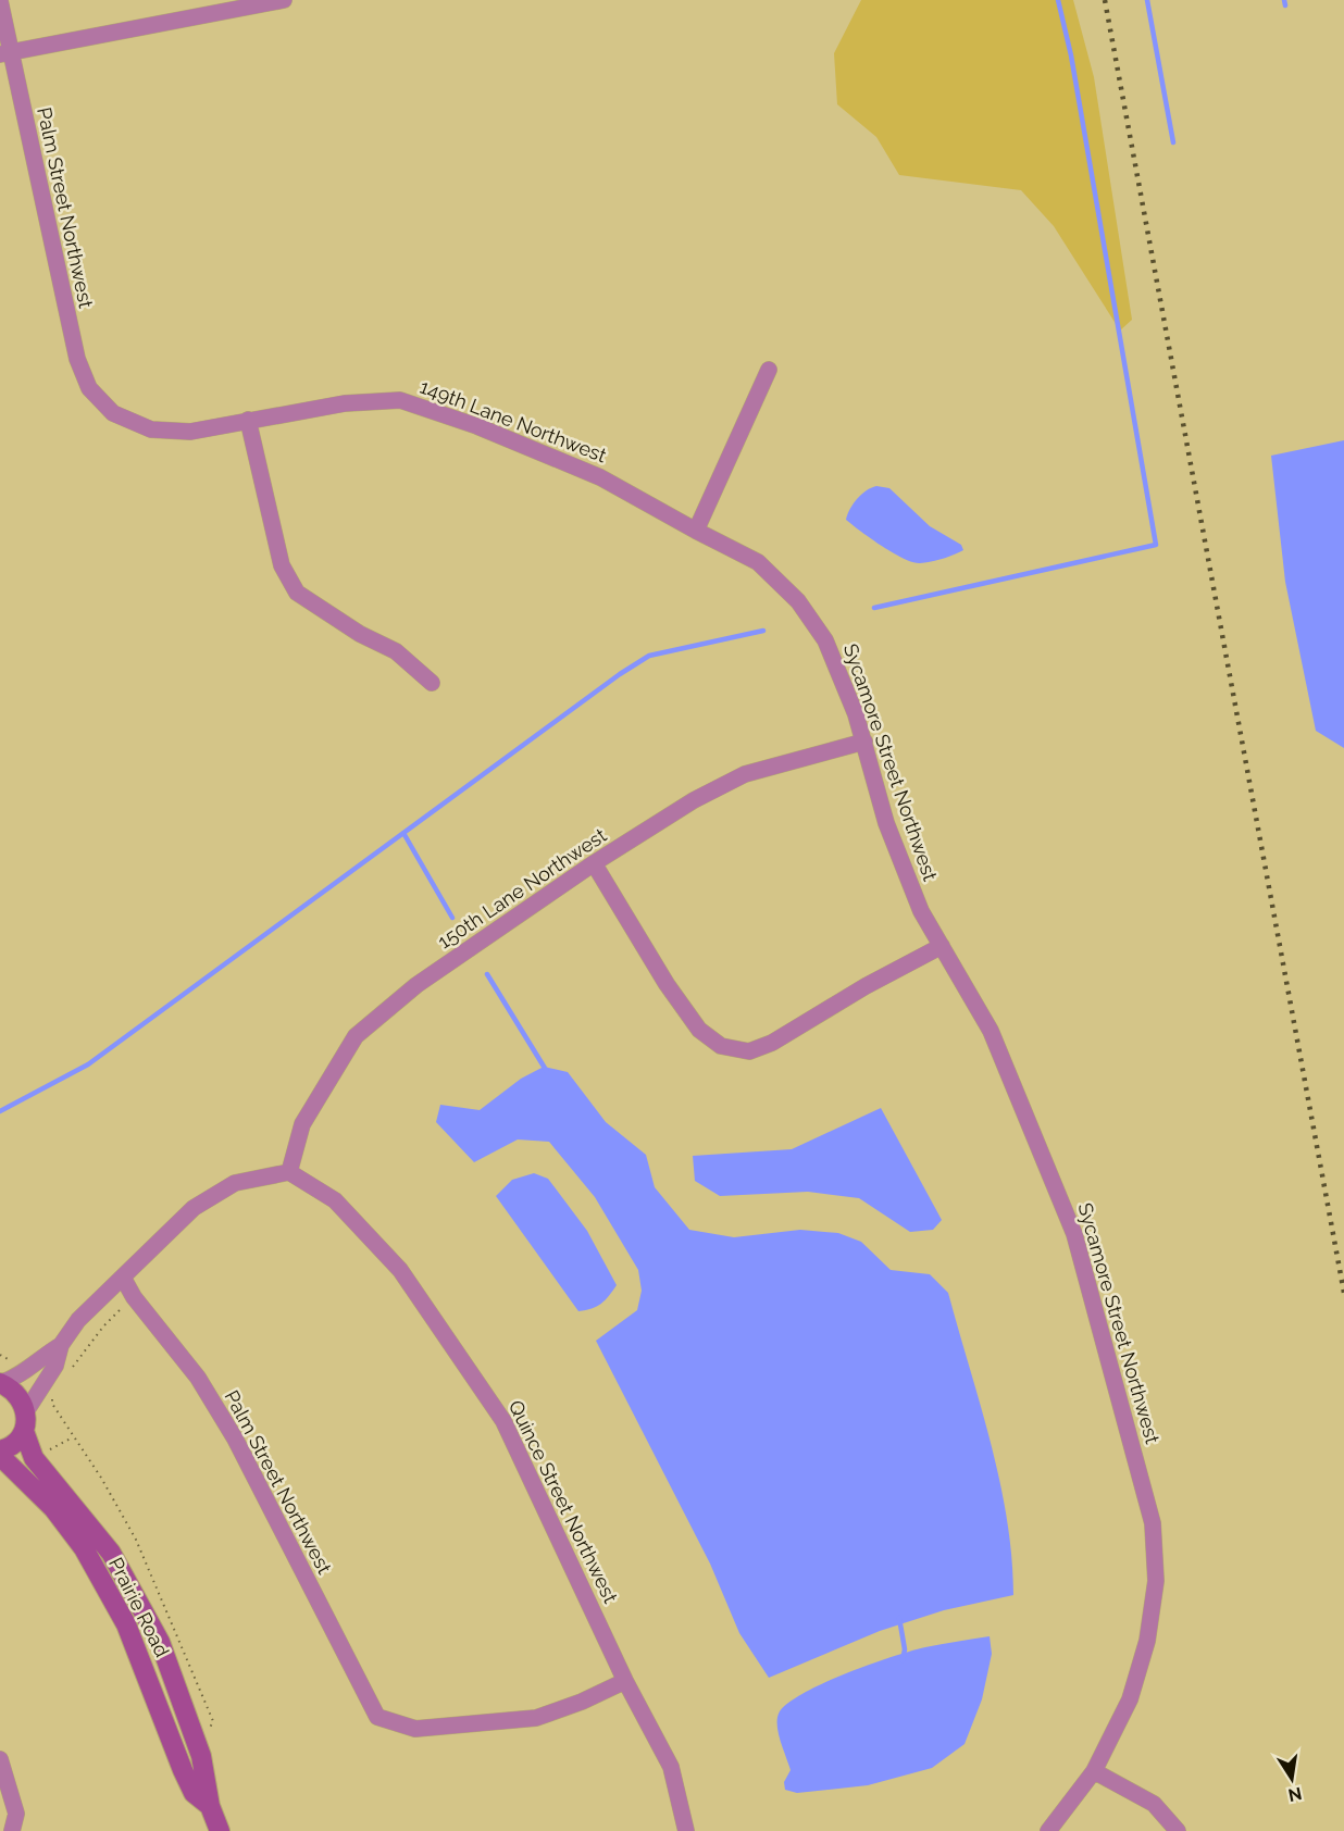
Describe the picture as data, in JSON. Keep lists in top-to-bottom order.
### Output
{
  "streets": {
    "street": [
      "Palm Street Northwest",
      "149th Lane Northwest",
      "Sycamore Street Northwest",
      "150th Lane Northwest",
      "Quince Street Northwest",
      "Prairie Road"
    ]
  },
  "crossings": [
    ["Palm Street Northwest", "149th Lane Northwest"],
    ["Palm Street Northwest", "Quince Street Northwest"],
    ["149th Lane Northwest", "Sycamore Street Northwest"],
    ["Sycamore Street Northwest", "150th Lane Northwest"],
    ["150th Lane Northwest", "Quince Street Northwest"]
  ],
  "north": "bottom"
}
